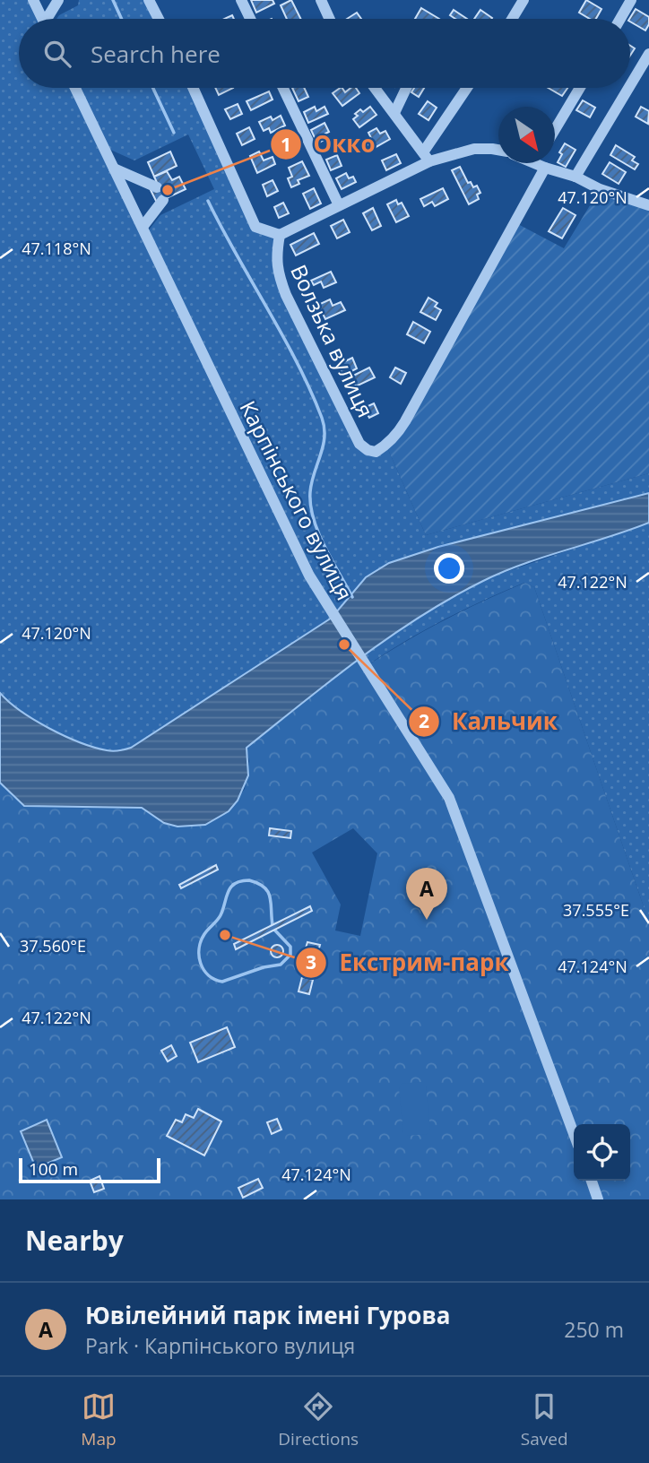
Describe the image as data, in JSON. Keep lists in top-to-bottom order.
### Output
{
  "streets": {
    "street": ["Волзька вулиця", "Карпінського вулиця"]
  },
  "places": ["Окко", "Кальчик", "Екстрим-парк"],
  "scale_bar": "100 m",
  "north": "bottom right",
  "page": {
    "search": "Search here",
    "pins": "A",
    "scale": "100 m",
    "heading": "Nearby",
    "list": [
      {
        "mark": "A",
        "name": "Ювілейний парк імені Гурова",
        "note": "Park · Карпінського вулиця",
        "value": "250 m"
      }
    ],
    "nav": ["Map", "Directions", "Saved"]
  },
  "coordinates": [
    "47.120°N",
    "47.118°N",
    "47.122°N",
    "37.555°E",
    "37.560°E",
    "47.124°N"
  ]
}
